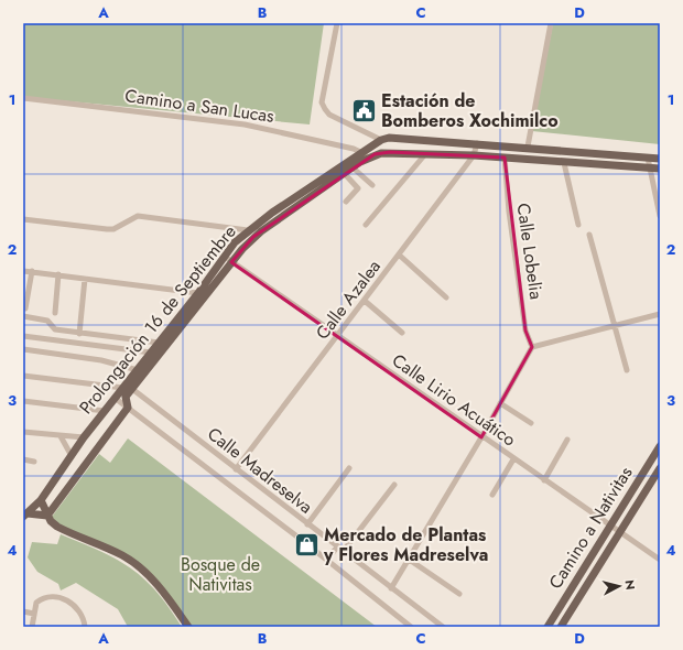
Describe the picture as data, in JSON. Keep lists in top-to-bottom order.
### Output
{
  "streets": {
    "main road": ["Prolongación 16 de Septiembre", "Camino a Nativitas"],
    "street": [
      "Camino a San Lucas",
      "Calle Lobelia",
      "Calle Azalea",
      "Calle Lirio Acuático",
      "Calle Madreselva"
    ]
  },
  "crossings": [
    ["Camino a San Lucas", "Prolongación 16 de Septiembre"],
    ["Calle Azalea", "Calle Lirio Acuático"],
    ["Calle Azalea", "Calle Madreselva"],
    ["Prolongación 16 de Septiembre", "Calle Lirio Acuático"],
    ["Prolongación 16 de Septiembre", "Calle Madreselva"],
    ["Calle Lirio Acuático", "Camino a Nativitas"]
  ],
  "parks": ["Bosque de Nativitas"],
  "places": {
    "public building": ["Estación de Bomberos Xochimilco"],
    "shop": ["Mercado de Plantas y Flores Madreselva"]
  },
  "north": "right",
  "grid": {
    "columns": [
      "A",
      "B",
      "C",
      "D"
    ],
    "rows": [
      "1",
      "2",
      "3",
      "4"
    ]
  }
}
